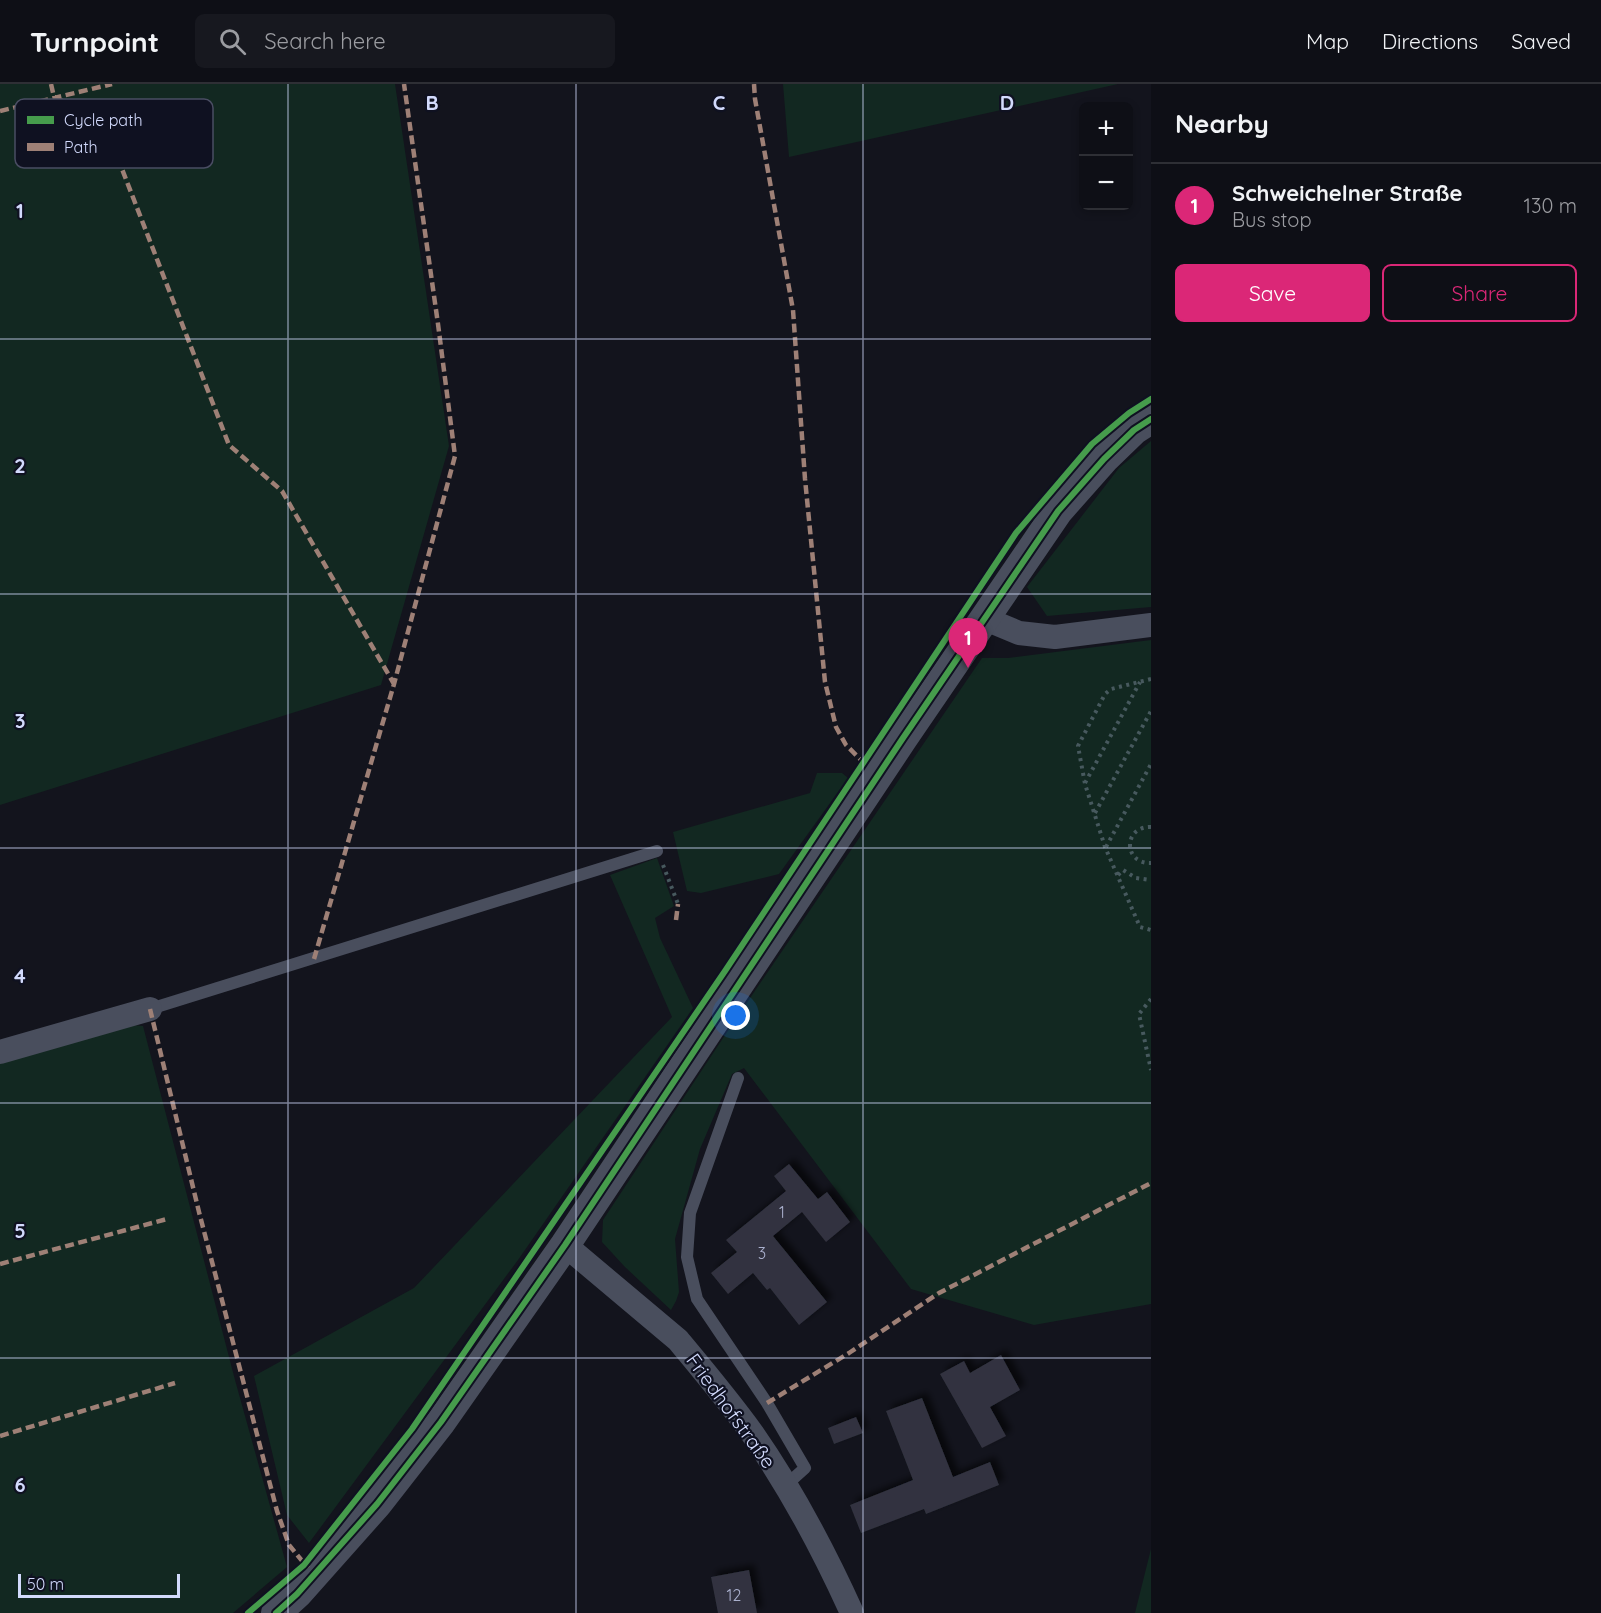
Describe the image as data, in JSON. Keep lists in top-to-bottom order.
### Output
{
  "streets": {
    "street": ["Friedhofstraße"]
  },
  "house_numbers": ["1", "3", "12"],
  "legend": ["Cycle path", "Path"],
  "scale_bar": "50 m",
  "page": {
    "header": "Turnpoint",
    "search": "Search here",
    "nav": ["Map", "Directions", "Saved"],
    "heading": "Nearby",
    "map_buttons": ["+", "−"],
    "list": [
      {
        "mark": "1",
        "name": "Schweichelner Straße",
        "note": "Bus stop",
        "value": "130 m"
      }
    ],
    "buttons": ["Save", "Share"],
    "pins": "1",
    "scale": "50 m"
  },
  "grid": {
    "columns": ["B", "C", "D"],
    "rows": [
      "1",
      "2",
      "3",
      "4",
      "5",
      "6"
    ]
  }
}
